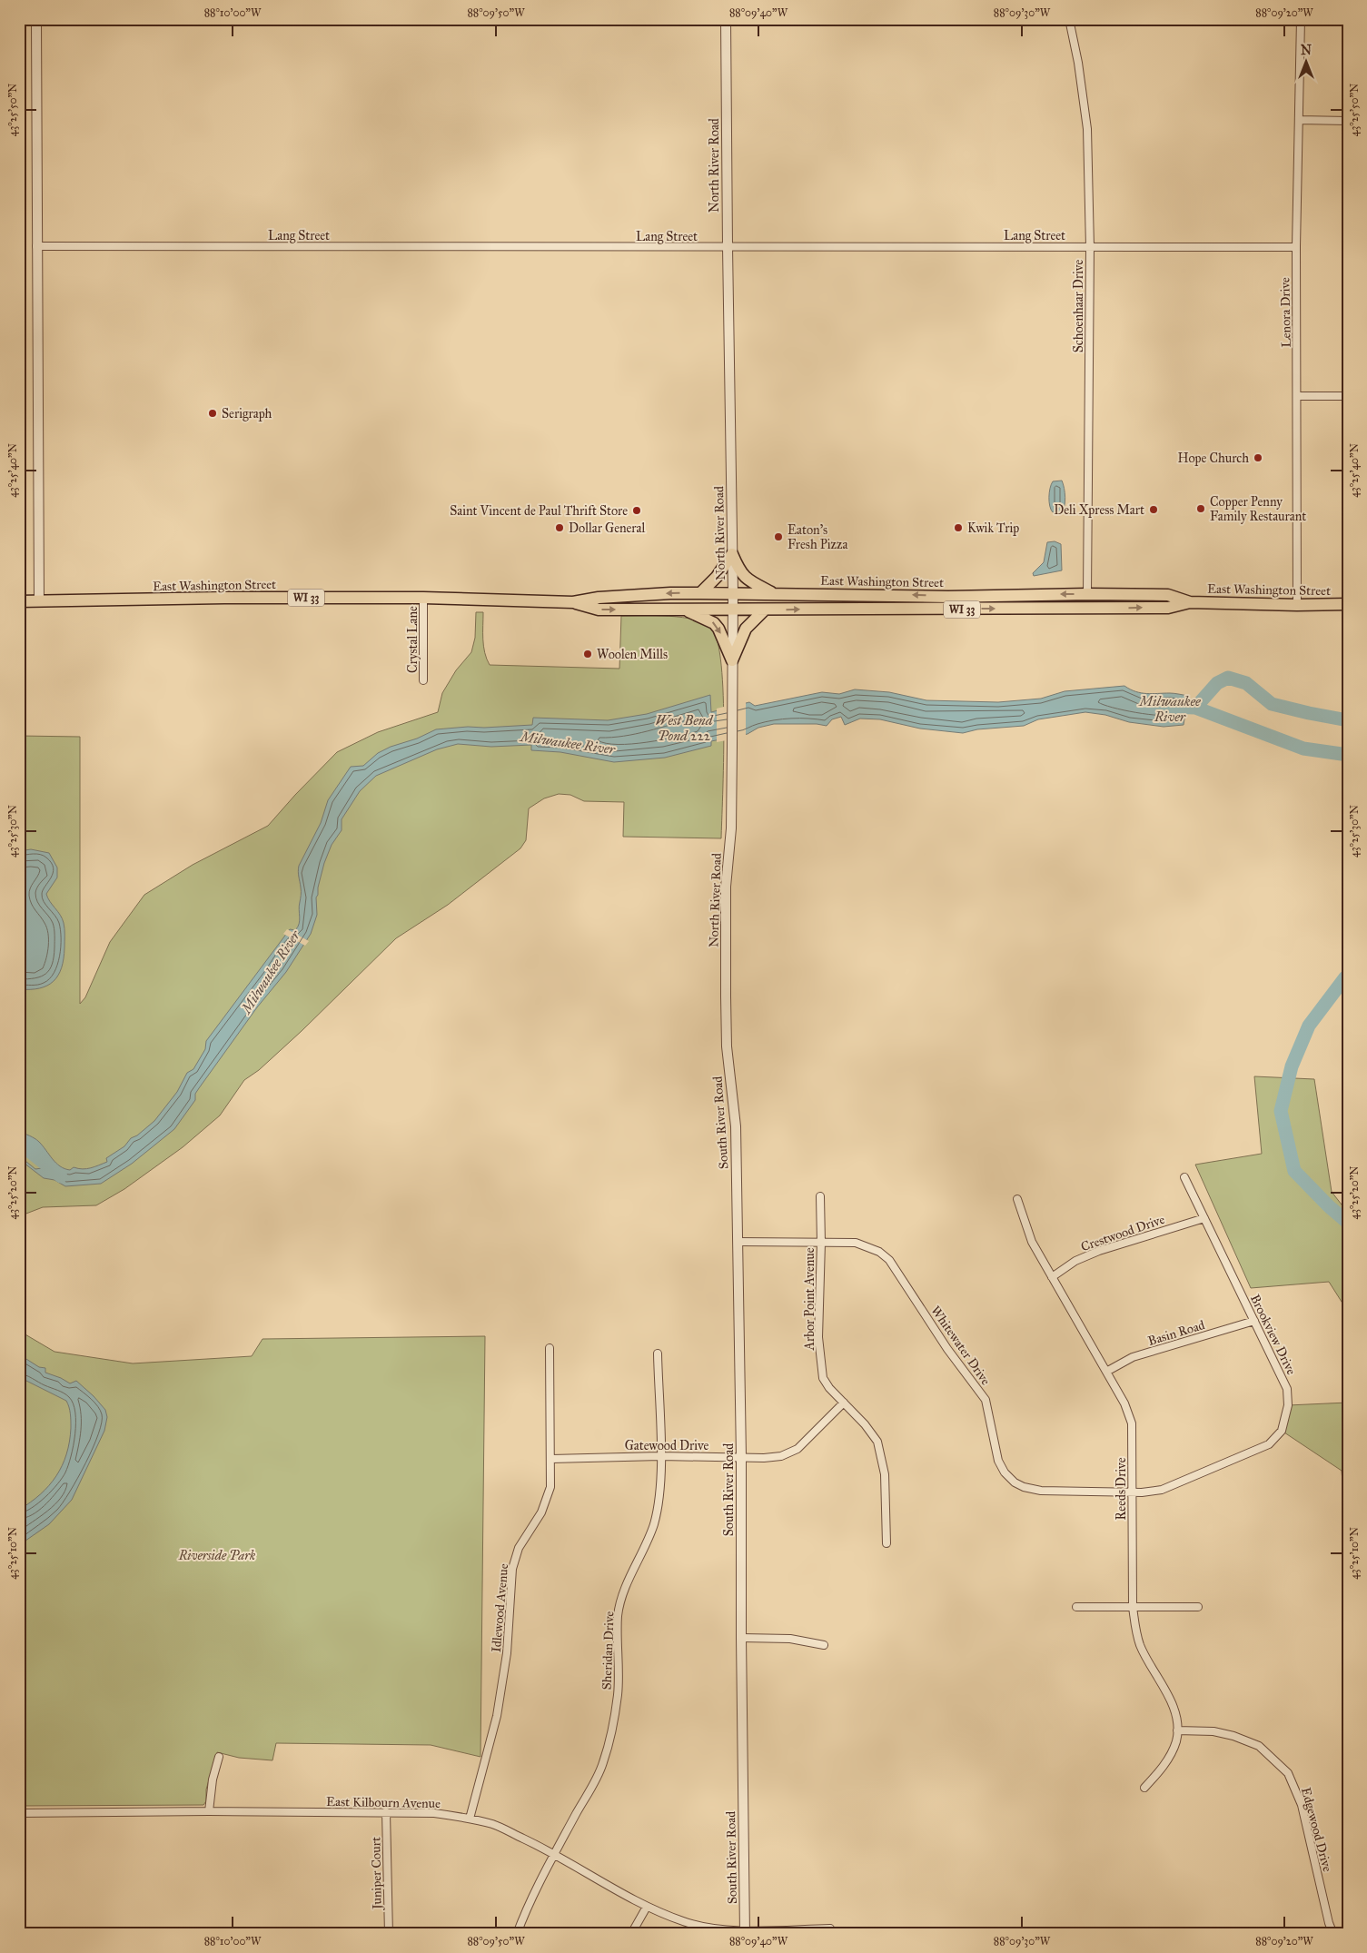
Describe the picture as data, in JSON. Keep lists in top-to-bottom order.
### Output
{
  "streets": {
    "main road": ["East Washington Street", "WI 33"],
    "street": [
      "North River Road",
      "Lang Street",
      "Schoenhaar Drive",
      "Lenora Drive",
      "Crystal Lane",
      "South River Road",
      "Crestwood Drive",
      "Arbor Point Avenue",
      "Basin Road",
      "Brookview Drive",
      "Whitewater Drive",
      "Gatewood Drive",
      "Reeds Drive",
      "Idlewood Avenue",
      "Sheridan Drive",
      "East Kilbourn Avenue",
      "Edgewood Drive",
      "Juniper Court"
    ]
  },
  "crossings": [
    ["North River Road", "Lang Street"],
    ["North River Road", "East Washington Street"],
    ["North River Road", "South River Road"],
    ["Lang Street", "Schoenhaar Drive"],
    ["Lang Street", "Lenora Drive"],
    ["Schoenhaar Drive", "East Washington Street"],
    ["Lenora Drive", "East Washington Street"],
    ["East Washington Street", "Crystal Lane"],
    ["South River Road", "Whitewater Drive"],
    ["South River Road", "Gatewood Drive"],
    ["South River Road", "East Kilbourn Avenue"],
    ["Crestwood Drive", "Brookview Drive"],
    ["Crestwood Drive", "Reeds Drive"],
    ["Arbor Point Avenue", "Whitewater Drive"],
    ["Arbor Point Avenue", "Gatewood Drive"],
    ["Basin Road", "Brookview Drive"],
    ["Basin Road", "Reeds Drive"],
    ["Brookview Drive", "Whitewater Drive"],
    ["Brookview Drive", "Reeds Drive"],
    ["Whitewater Drive", "Reeds Drive"],
    ["Gatewood Drive", "Idlewood Avenue"],
    ["Gatewood Drive", "Sheridan Drive"],
    ["Reeds Drive", "Edgewood Drive"],
    ["Idlewood Avenue", "East Kilbourn Avenue"],
    ["Sheridan Drive", "East Kilbourn Avenue"],
    ["East Kilbourn Avenue", "Juniper Court"]
  ],
  "water": ["Milwaukee River", "West Bend Pond 222"],
  "parks": ["Riverside Park"],
  "places": [
    "Serigraph",
    "Hope Church",
    "Copper Penny Family Restaurant",
    "Deli Xpress Mart",
    "Saint Vincent de Paul Thrift Store",
    "Dollar General",
    "Kwik Trip",
    "Eaton's Fresh Pizza",
    "Woolen Mills"
  ],
  "north": "top",
  "coordinates": [
    "88°10'00\"W",
    "88°09'50\"W",
    "88°09'40\"W",
    "88°09'30\"W",
    "88°09'20\"W",
    "43°25'50\"N",
    "43°25'40\"N",
    "43°25'30\"N",
    "43°25'20\"N",
    "43°25'10\"N"
  ]
}
